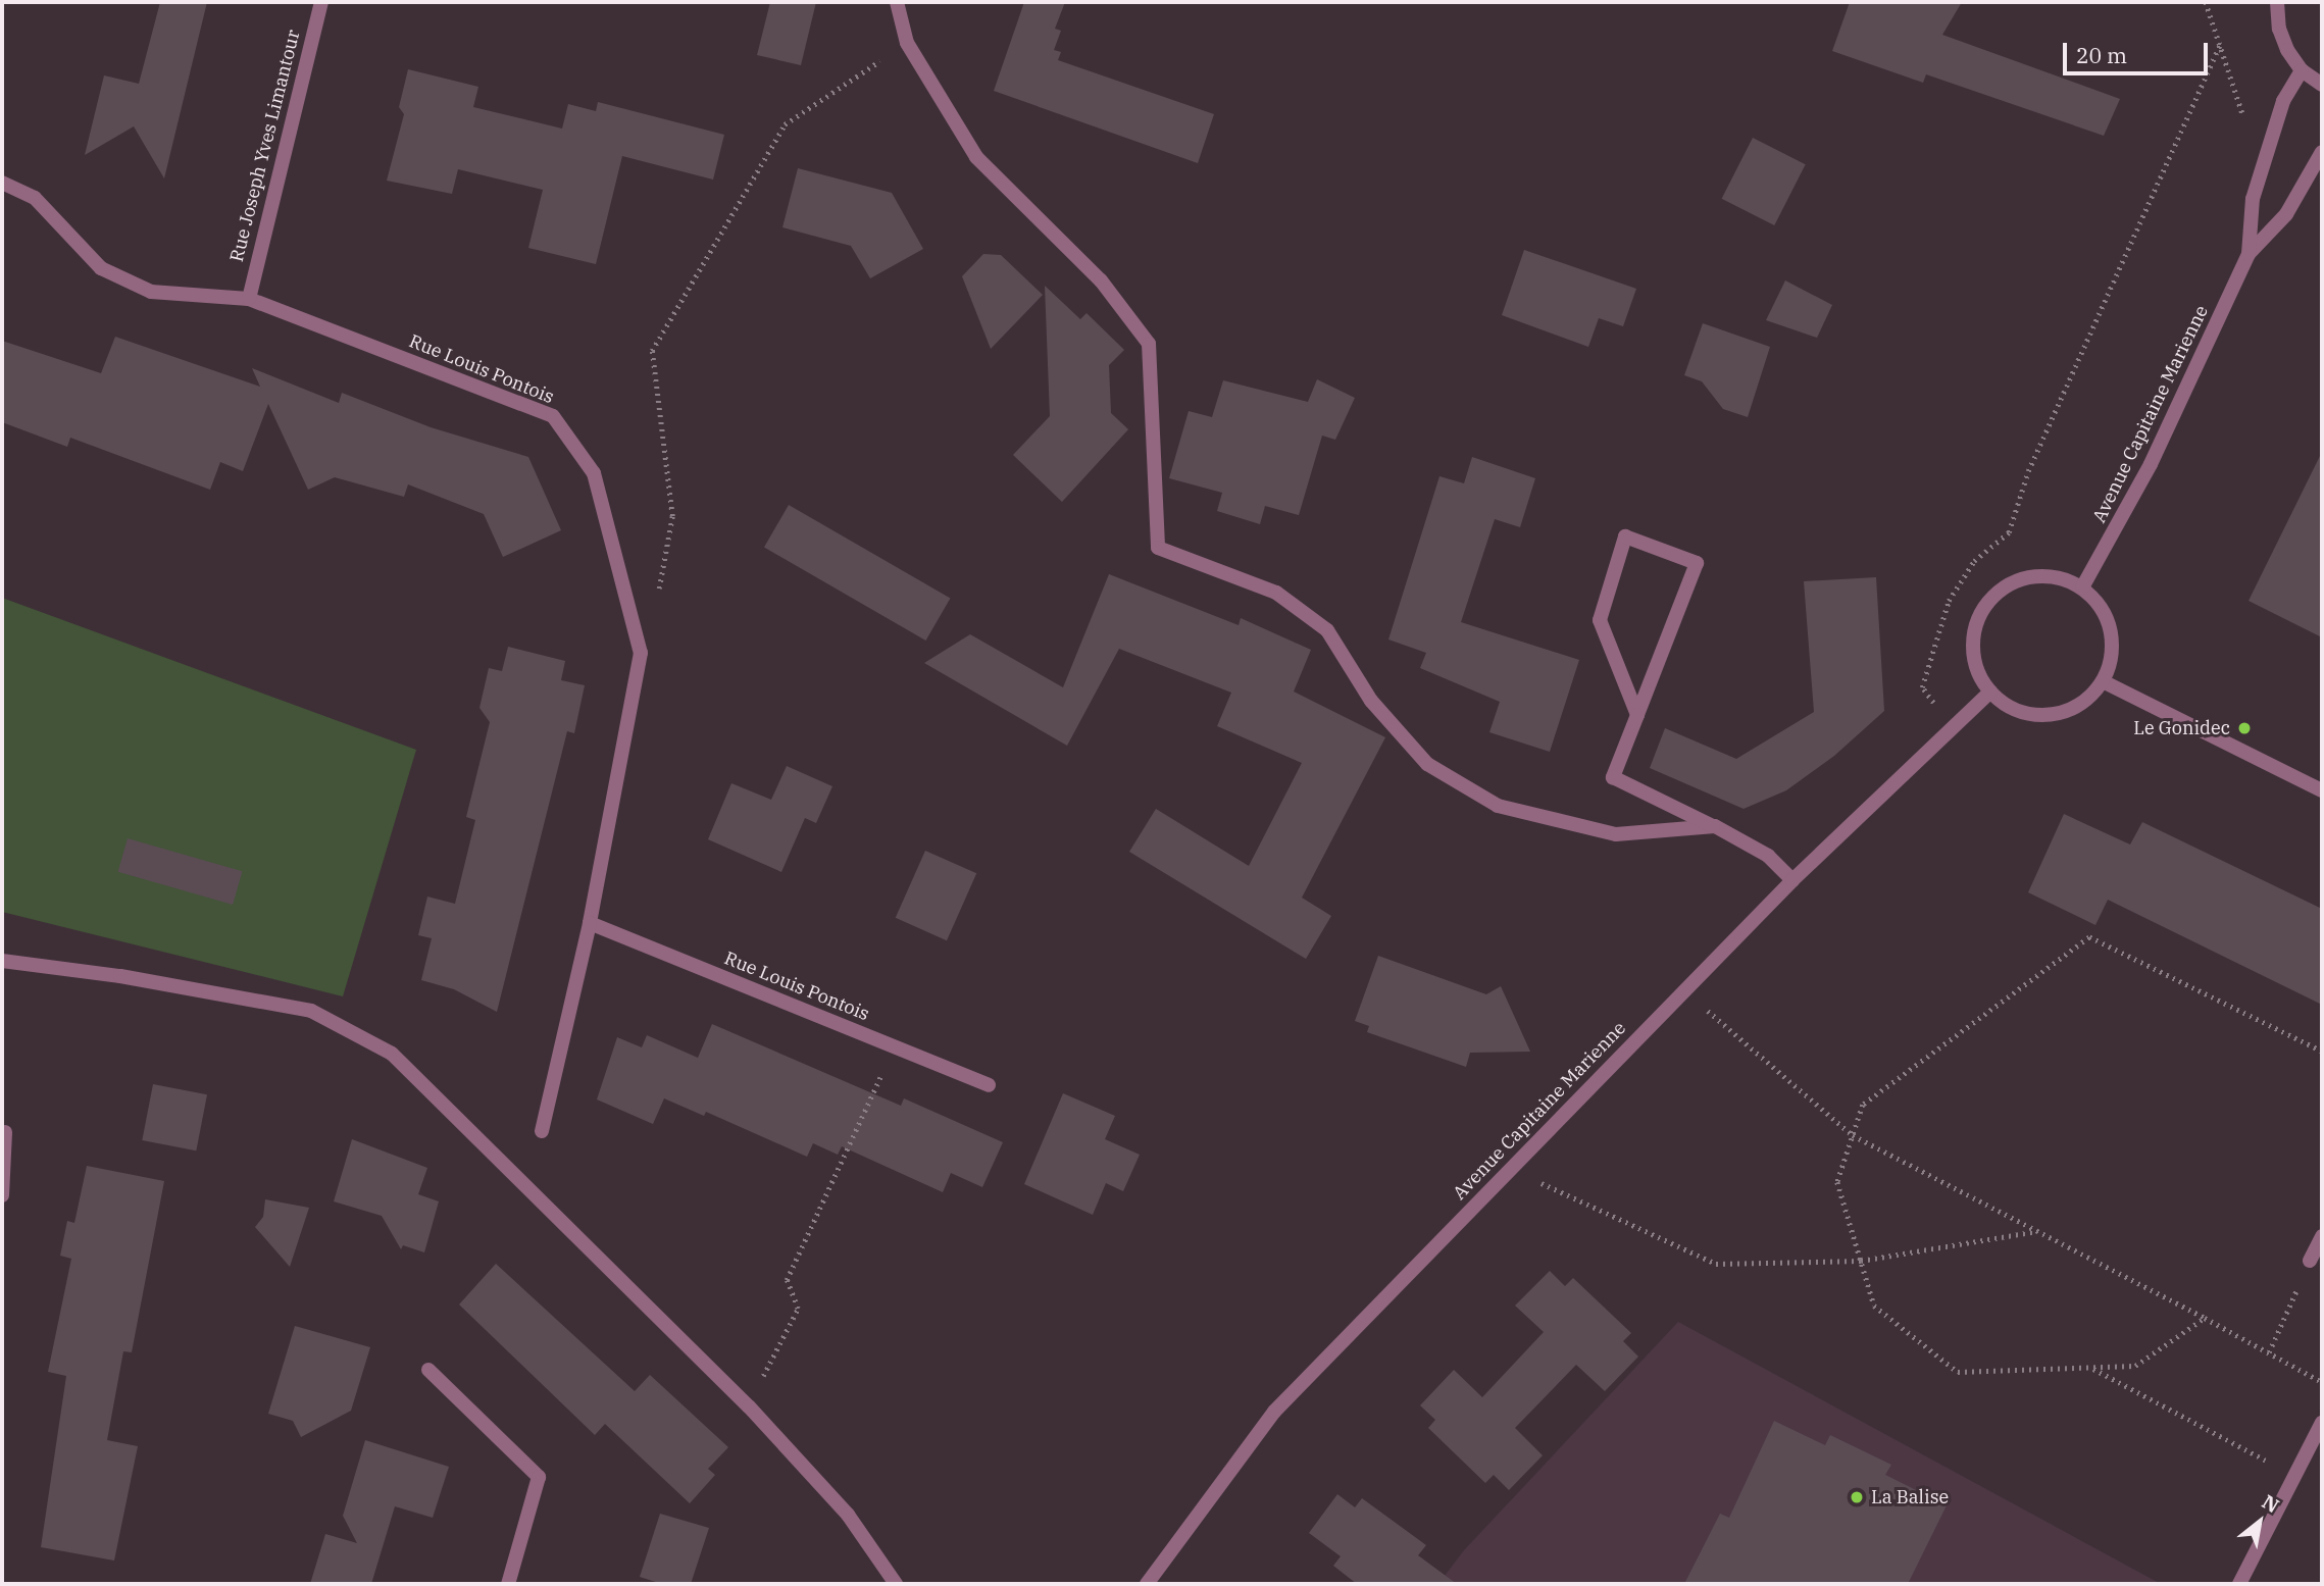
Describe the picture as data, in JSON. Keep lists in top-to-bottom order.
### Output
{
  "streets": {
    "street": ["Rue Joseph Yves Limantour", "Rue Louis Pontois", "Avenue Capitaine Marienne"]
  },
  "crossings": [
    ["Rue Joseph Yves Limantour", "Rue Louis Pontois"]
  ],
  "places": ["Le Gonidec", "La Balise"],
  "scale_bar": "20 m",
  "north": "top right"
}
